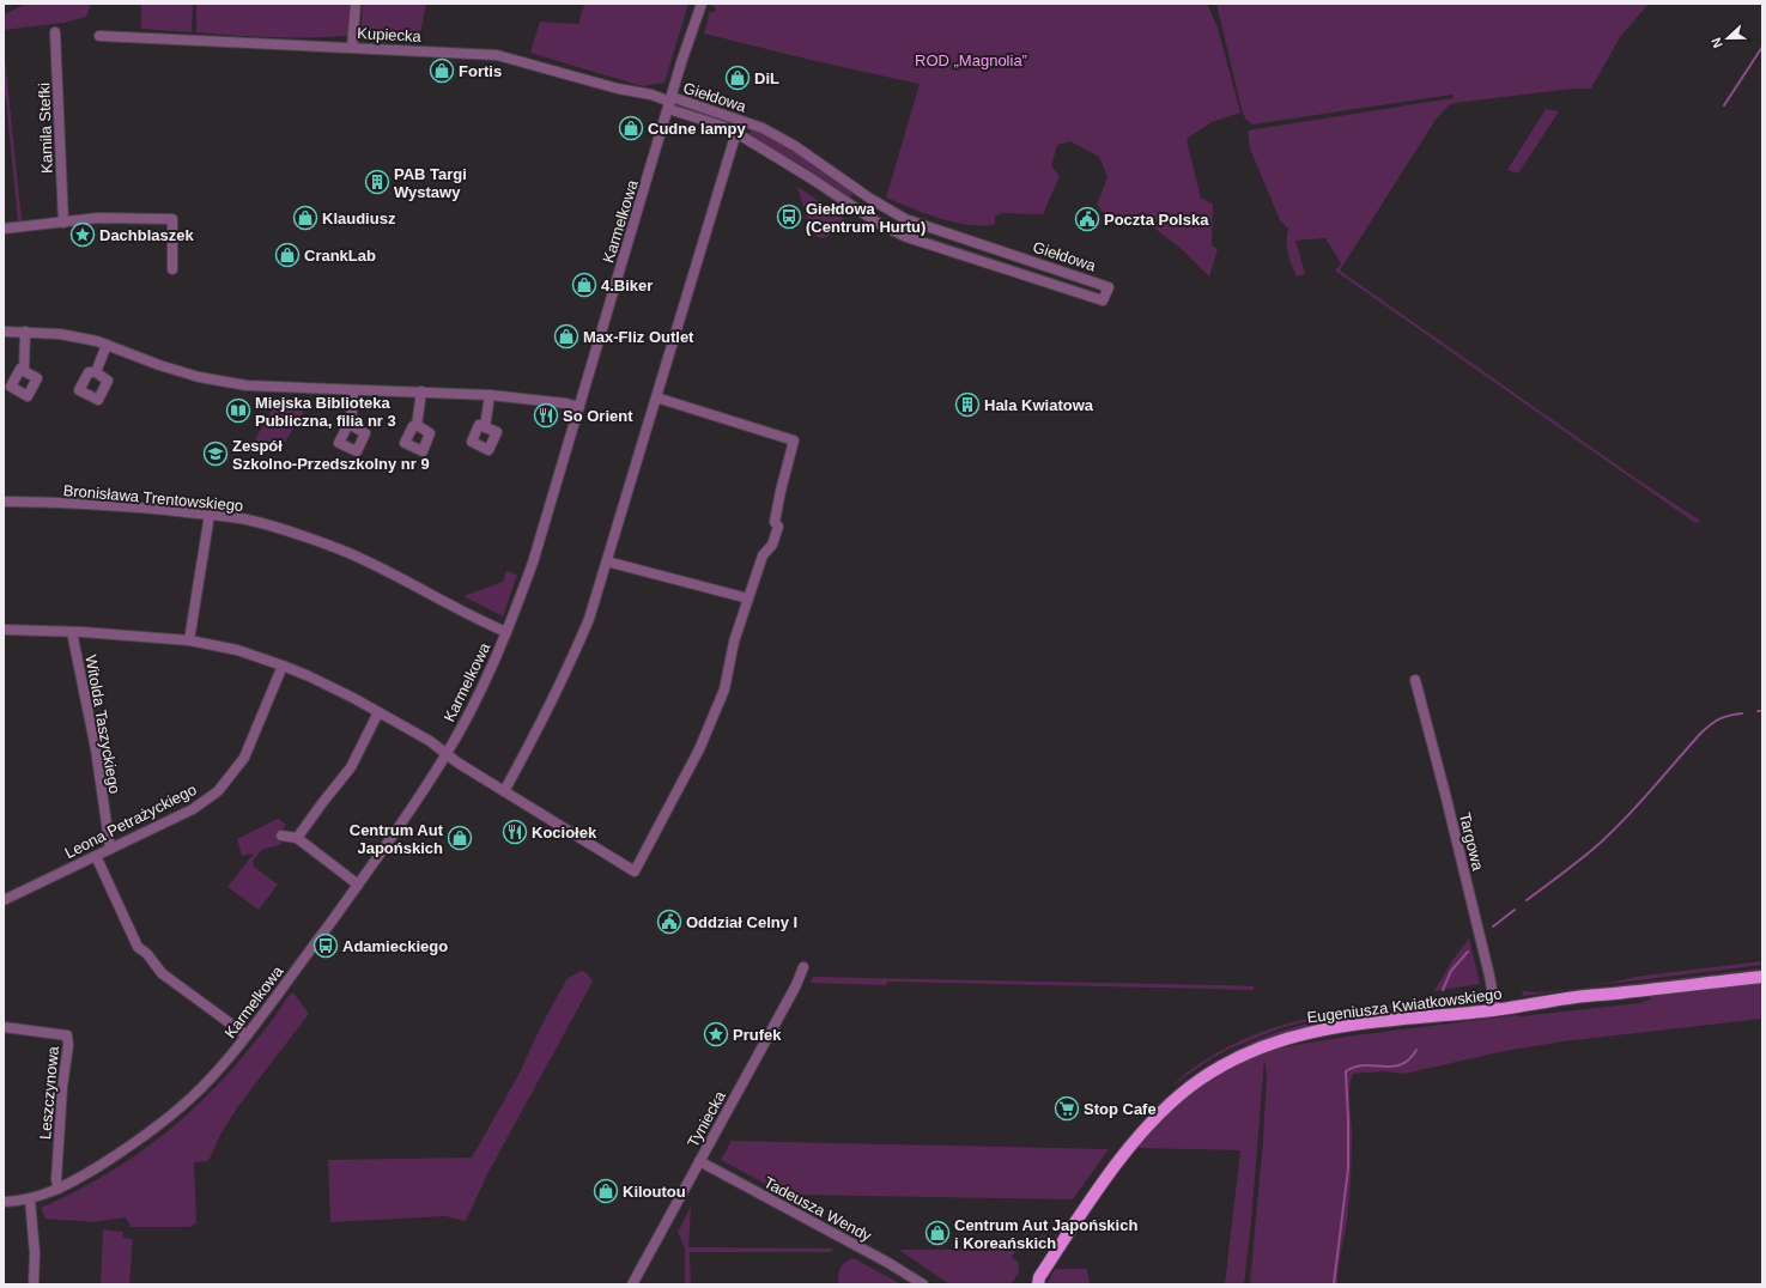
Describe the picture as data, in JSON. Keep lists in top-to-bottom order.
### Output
{
  "streets": {
    "main road": ["Eugeniusza Kwiatkowskiego"],
    "street": [
      "Kupiecka",
      "Giełdowa",
      "Kamila Stefki",
      "Karmelkowa",
      "Bronisława Trentowskiego",
      "Witolda Taszyckiego",
      "Leona Petrażyckiego",
      "Targowa",
      "Leszczynowa",
      "Tyniecka",
      "Tadeusza Wendy"
    ]
  },
  "crossings": [
    ["Kupiecka", "Giełdowa"],
    ["Kupiecka", "Karmelkowa"],
    ["Giełdowa", "Karmelkowa"],
    ["Karmelkowa", "Bronisława Trentowskiego"],
    ["Karmelkowa", "Leszczynowa"],
    ["Witolda Taszyckiego", "Leona Petrażyckiego"],
    ["Targowa", "Eugeniusza Kwiatkowskiego"],
    ["Tyniecka", "Tadeusza Wendy"]
  ],
  "parks": ["ROD „Magnolia”"],
  "places": {
    "shop": [
      "Fortis",
      "DiL",
      "Cudne lampy",
      "Klaudiusz",
      "CrankLab",
      "4.Biker",
      "Max-Fliz Outlet",
      "Centrum Aut Japońskich",
      "Kiloutou",
      "Centrum Aut Japońskich i Koreańskich"
    ],
    "building": ["PAB Targi Wystawy", "Hala Kwiatowa"],
    "bus stop": ["Giełdowa (Centrum Hurtu)", "Adamieckiego"],
    "public building": ["Poczta Polska", "Oddział Celny I"],
    "place": ["Dachblaszek", "Prufek"],
    "library": ["Miejska Biblioteka Publiczna, filia nr 3"],
    "restaurant": ["So Orient", "Kociołek"],
    "school or university": ["Zespół Szkolno-Przedszkolny nr 9"],
    "supermarket": ["Stop Cafe"]
  },
  "north": "left"
}
